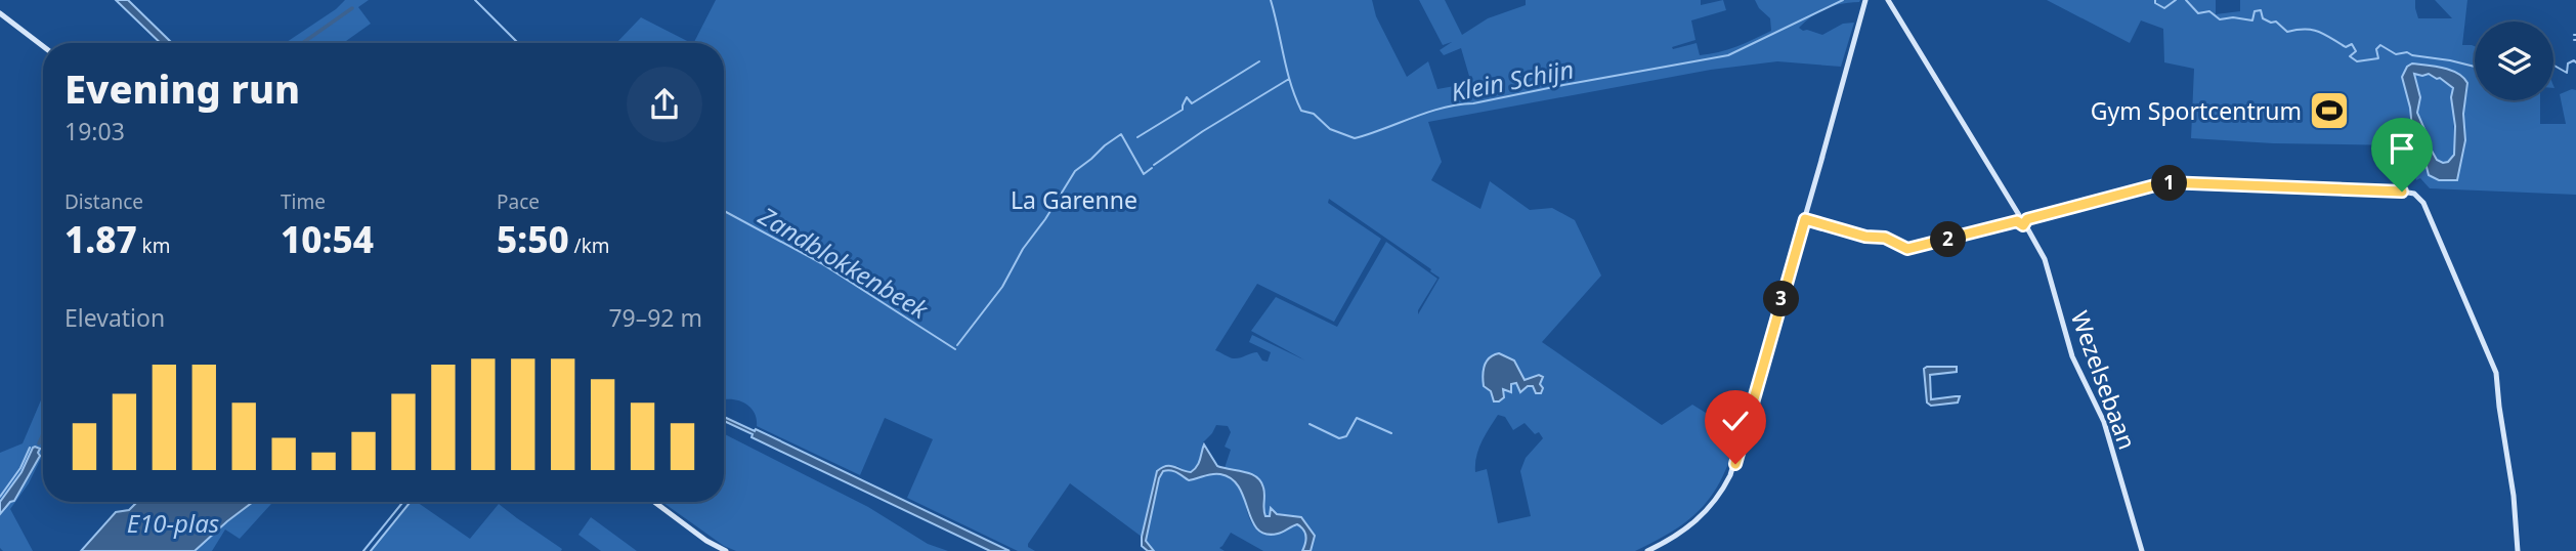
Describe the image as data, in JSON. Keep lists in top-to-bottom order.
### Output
{
  "streets": {
    "street": ["Wezelsebaan"]
  },
  "water": ["Klein Schijn", "Zandblokkenbeek", "E10-plas"],
  "parks": ["La Garenne"],
  "places": {
    "sports": ["Gym Sportcentrum"]
  },
  "page": {
    "heading": ["Evening run", "19:03"],
    "pins": ["1", "2", "3"],
    "stats": [
      ["Distance", "1.87 km"],
      ["Time", "10:54"],
      ["Pace", "5:50 /km"]
    ],
    "chart": ["Elevation", "79–92 m"]
  }
}
